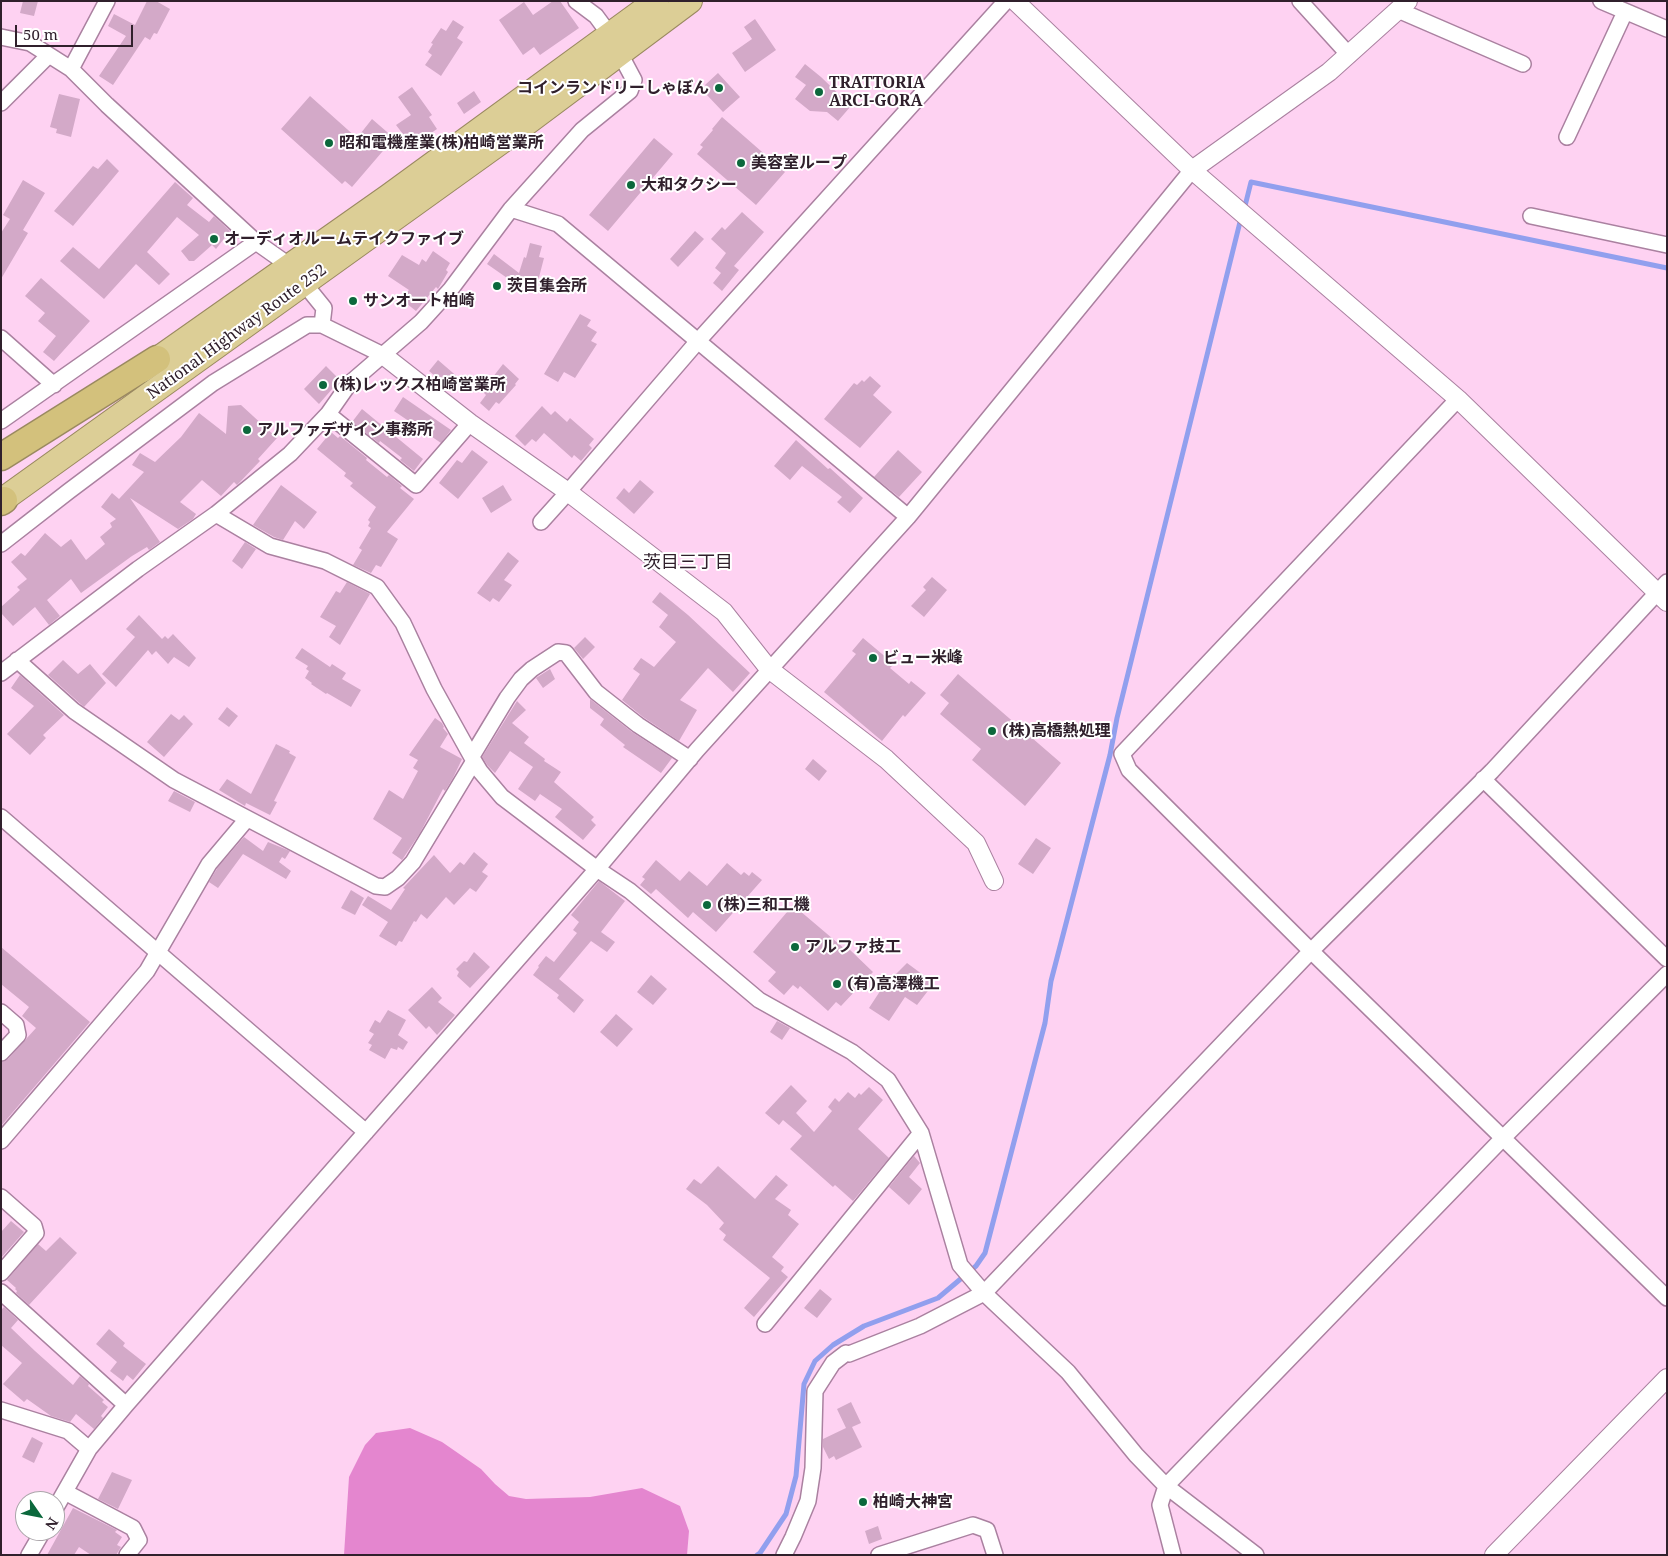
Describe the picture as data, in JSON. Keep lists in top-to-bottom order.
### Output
{
  "streets": {
    "highway": ["National Highway Route 252"]
  },
  "districts": ["茨目三丁目"],
  "places": [
    "コインランドリーしゃぼん",
    "TRATTORIA ARCI-GORA",
    "昭和電機産業(株)柏崎営業所",
    "美容室ループ",
    "大和タクシー",
    "オーディオルームテイクファイブ",
    "茨目集会所",
    "サンオート柏崎",
    "(株)レックス柏崎営業所",
    "アルファデザイン事務所",
    "ビュー米峰",
    "(株)高橋熱処理",
    "(株)三和工機",
    "アルファ技工",
    "(有)高澤機工",
    "柏崎大神宮"
  ],
  "scale_bar": "50 m",
  "north": "bottom right"
}
